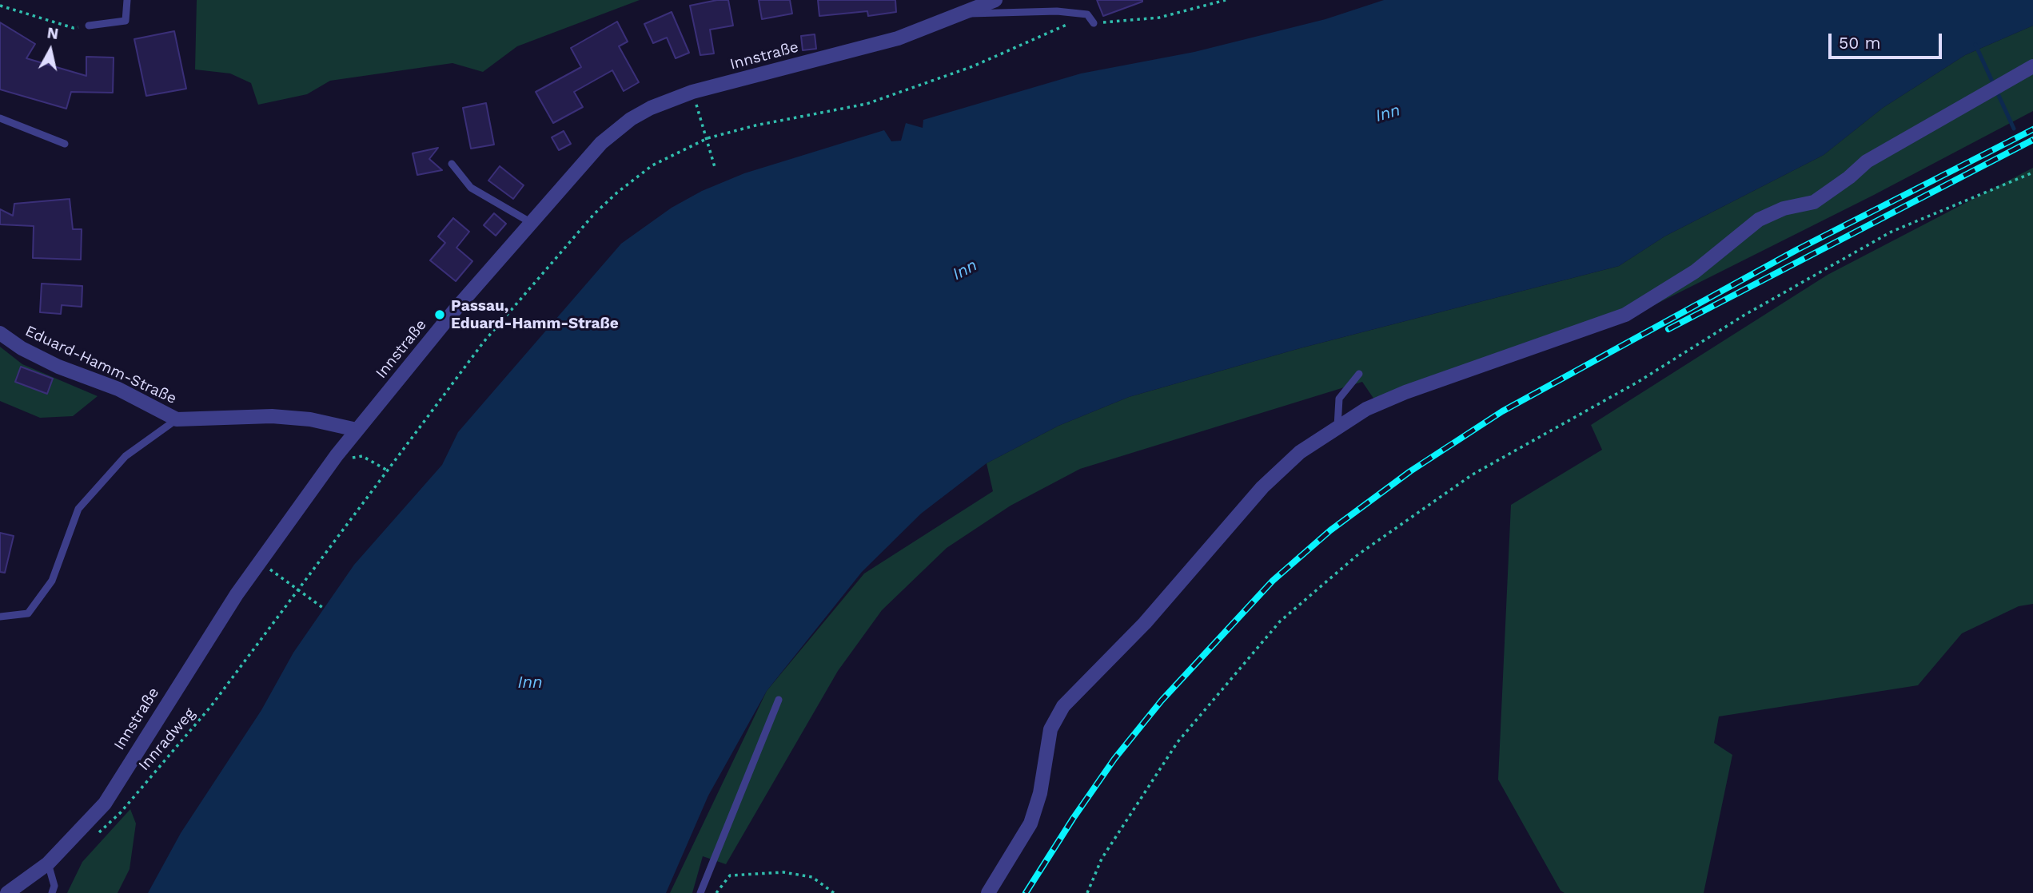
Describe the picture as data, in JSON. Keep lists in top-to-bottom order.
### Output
{
  "streets": {
    "street": ["Innstraße", "Eduard-Hamm-Straße"],
    "path": ["Innradweg"]
  },
  "crossings": [
    ["Innstraße", "Eduard-Hamm-Straße"]
  ],
  "water": ["Inn"],
  "places": ["Passau, Eduard-Hamm-Straße"],
  "scale_bar": "50 m",
  "north": "top"
}
